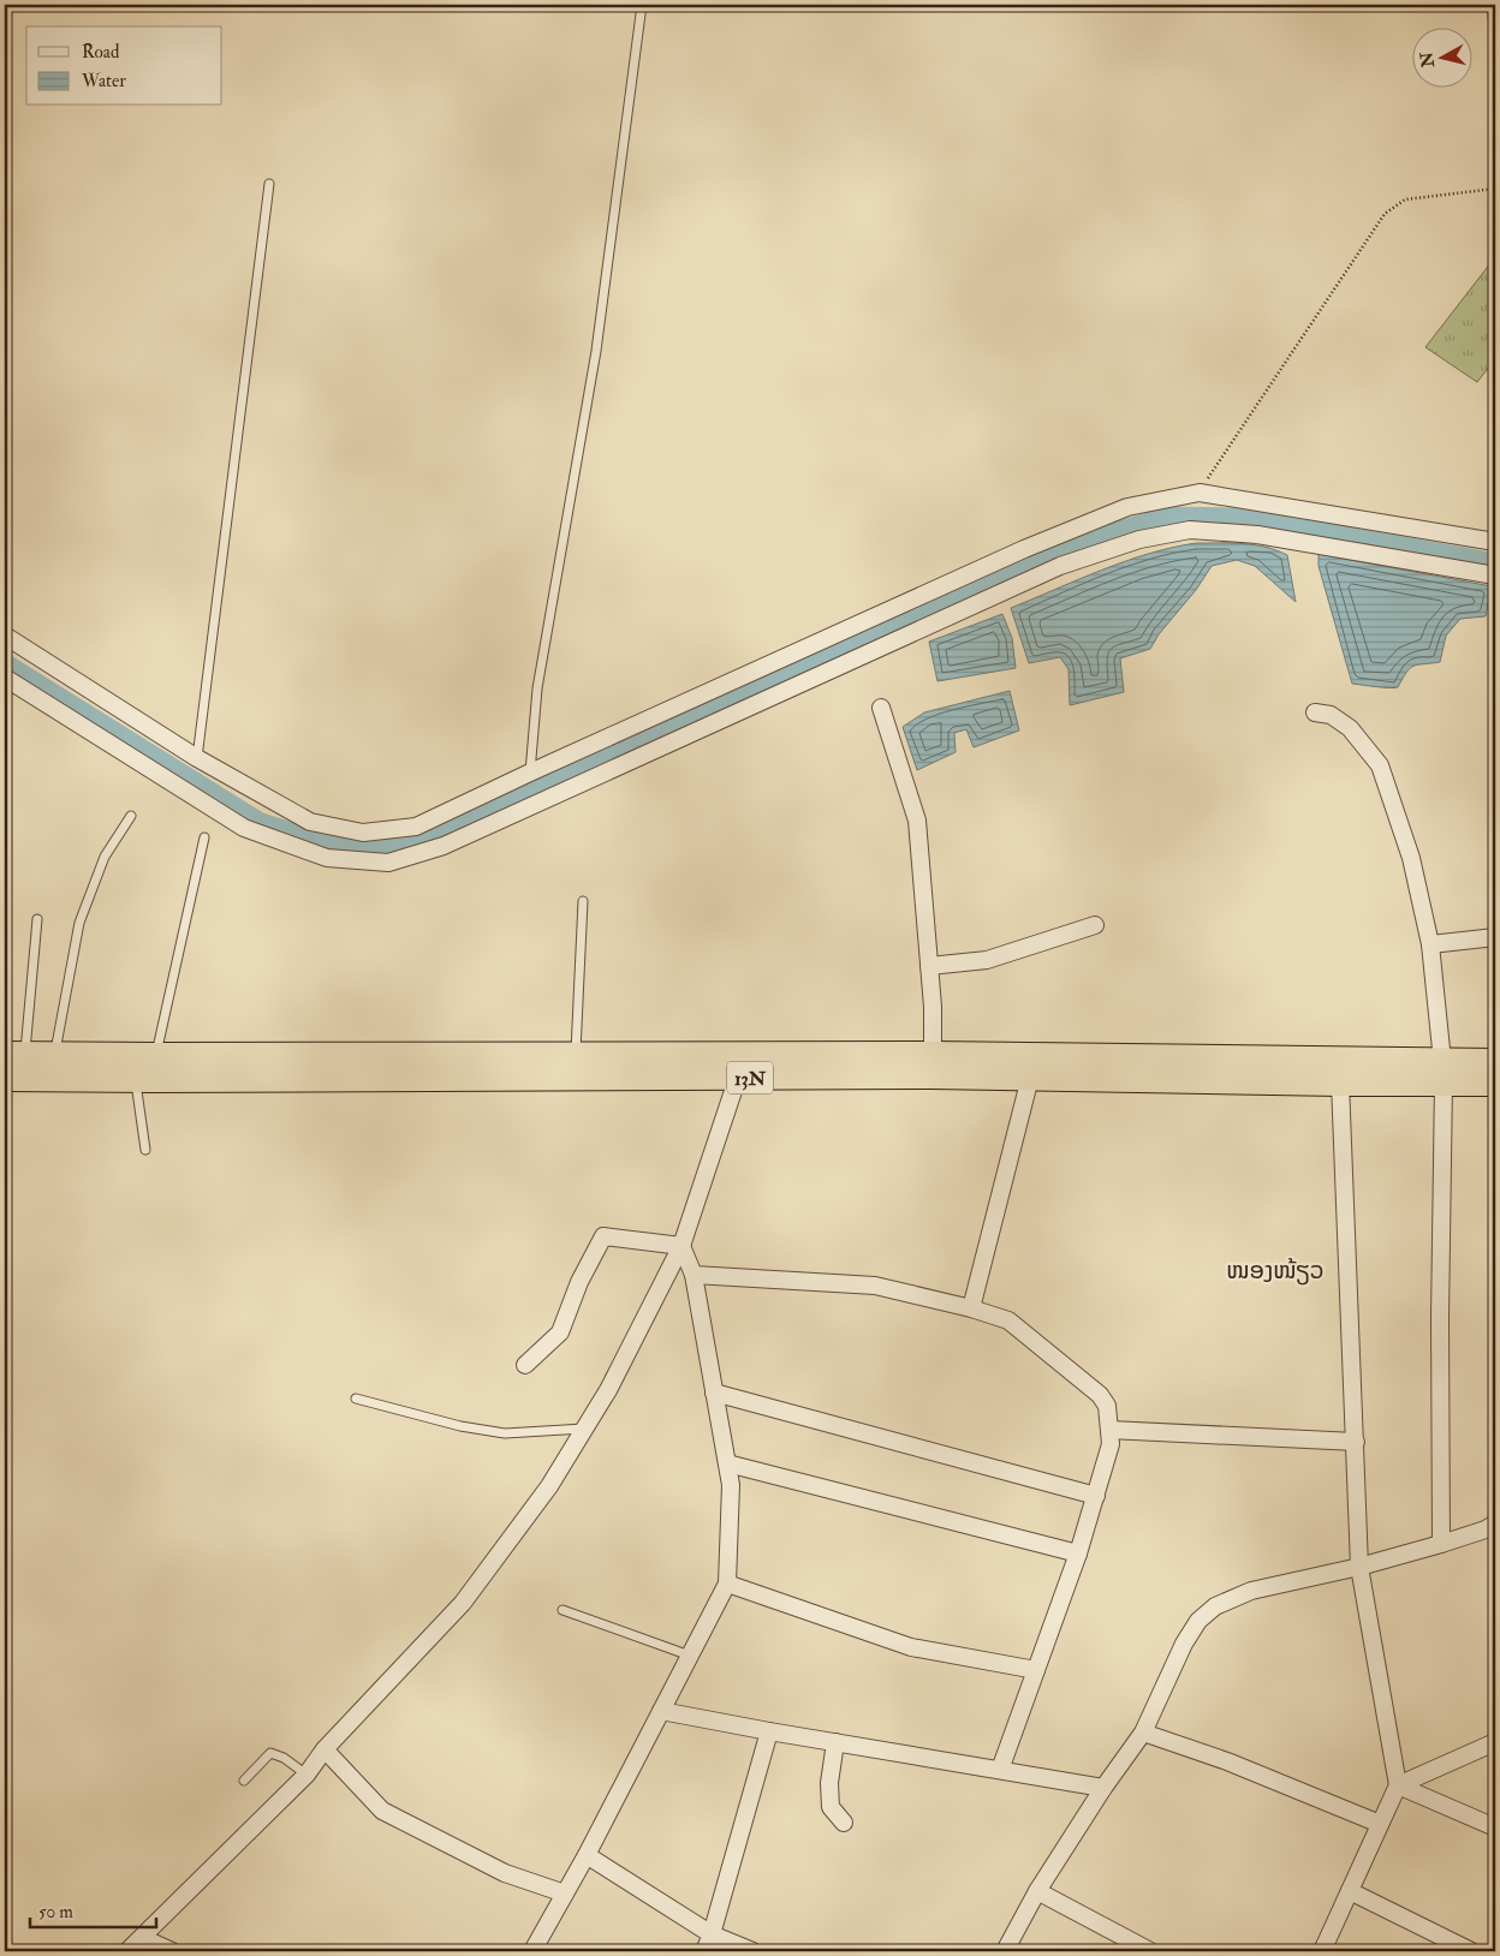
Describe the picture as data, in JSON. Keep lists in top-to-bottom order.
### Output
{
  "streets": {
    "highway": ["13N"]
  },
  "districts": ["ໜອງໜ້ຽວ"],
  "legend": ["Road", "Water"],
  "scale_bar": "50 m",
  "north": "left"
}
